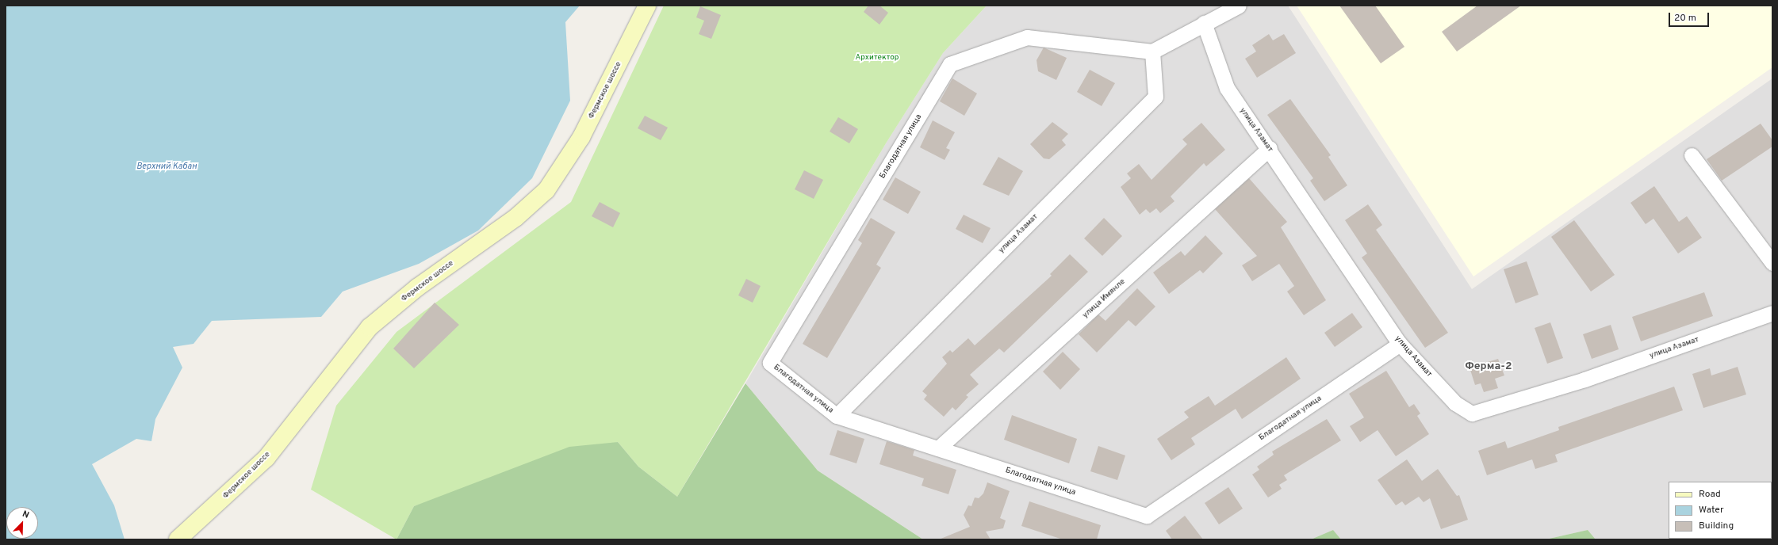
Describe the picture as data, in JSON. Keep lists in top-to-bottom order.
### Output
{
  "streets": {
    "street": [
      "Фермское шоссе",
      "улица Азамат",
      "Благодатная улица",
      "улица Имянле"
    ]
  },
  "crossings": [
    ["улица Азамат", "Благодатная улица"],
    ["улица Азамат", "улица Имянле"],
    ["Благодатная улица", "улица Имянле"]
  ],
  "districts": ["Ферма-2"],
  "water": ["Верхний Кабан"],
  "parks": ["Архитектор"],
  "legend": ["Road", "Water", "Building"],
  "scale_bar": "20 m",
  "north": "top right"
}
